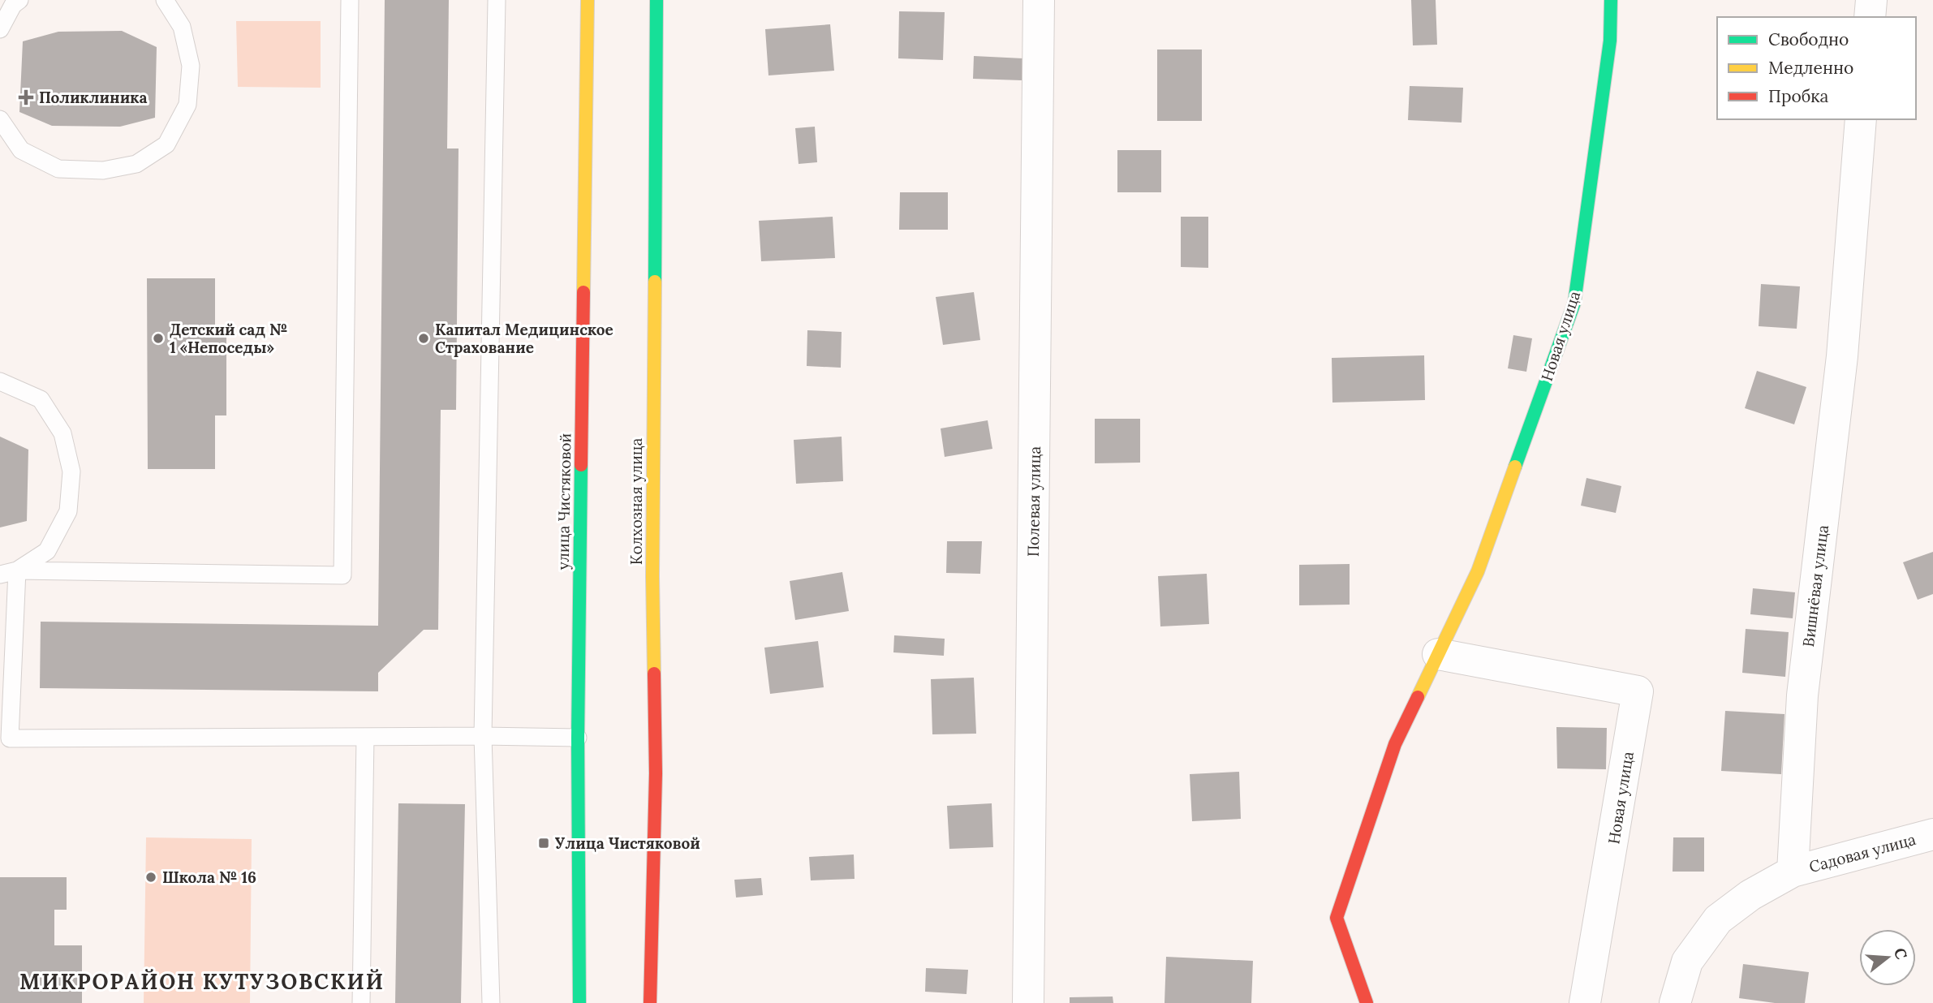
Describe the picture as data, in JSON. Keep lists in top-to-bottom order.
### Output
{
  "streets": {
    "street": [
      "Новая улица",
      "улица Чистяковой",
      "Колхозная улица",
      "Полевая улица",
      "Вишнёвая улица",
      "Садовая улица"
    ]
  },
  "crossings": [
    ["Вишнёвая улица", "Садовая улица"]
  ],
  "districts": ["МИКРОРАЙОН КУТУЗОВСКИЙ"],
  "places": {
    "health": ["Поликлиника"],
    "other": ["Детский сад № 1 «Непоседы»", "Капитал Медицинское Страхование", "Школа № 16"],
    "transit": ["Улица Чистяковой"]
  },
  "legend": ["Свободно", "Медленно", "Пробка"],
  "north": "right"
}
